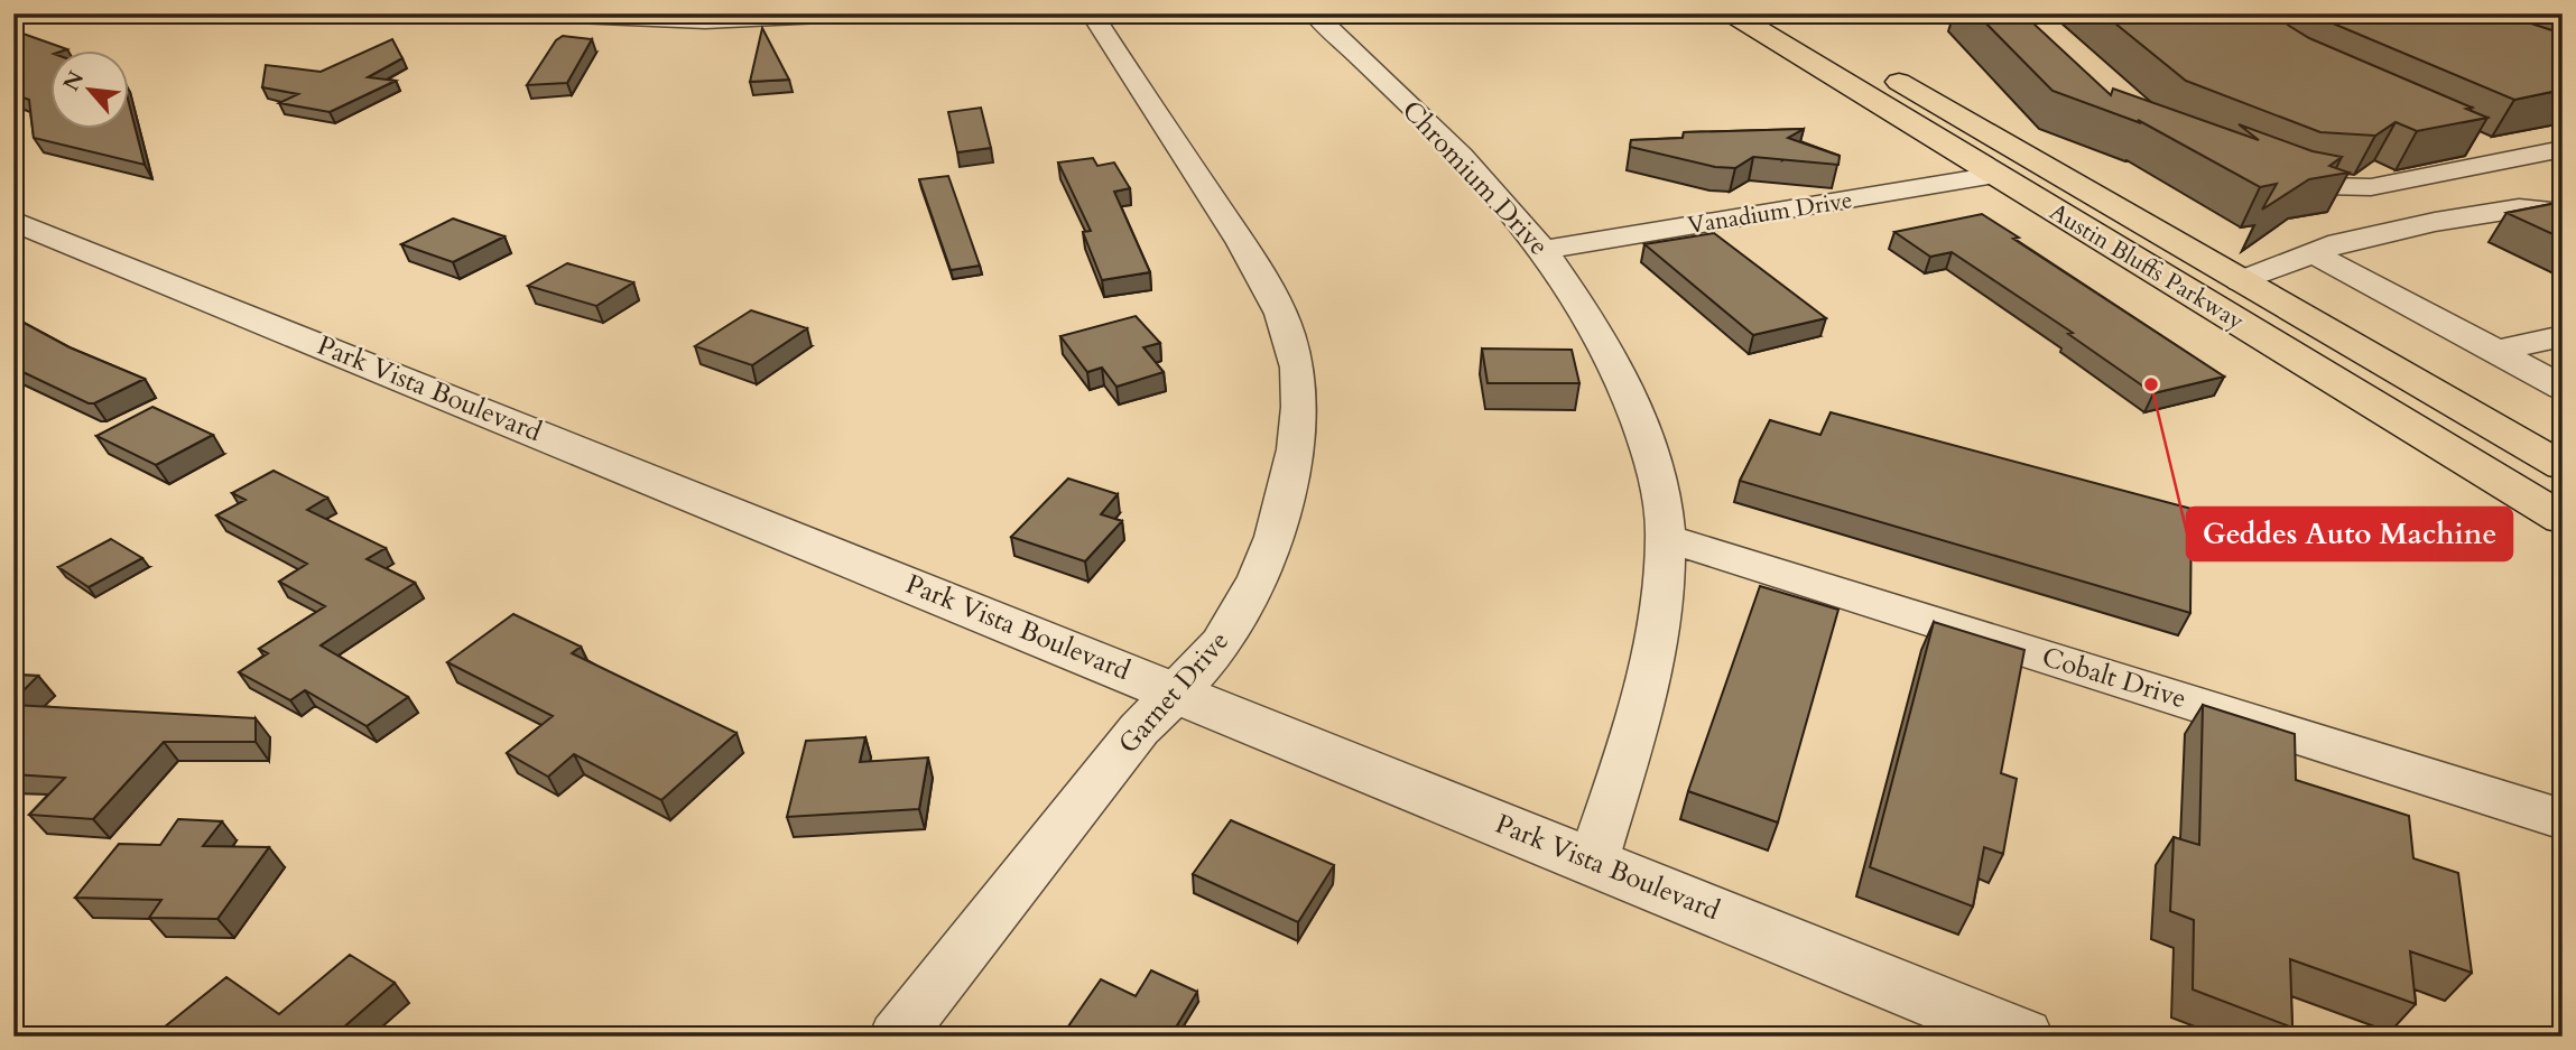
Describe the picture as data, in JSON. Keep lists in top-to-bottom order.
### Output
{
  "streets": {
    "main road": ["Austin Bluffs Parkway"],
    "street": [
      "Chromium Drive",
      "Vanadium Drive",
      "Park Vista Boulevard",
      "Cobalt Drive",
      "Garnet Drive"
    ]
  },
  "crossings": [
    ["Chromium Drive", "Vanadium Drive"],
    ["Chromium Drive", "Park Vista Boulevard"],
    ["Chromium Drive", "Cobalt Drive"],
    ["Vanadium Drive", "Austin Bluffs Parkway"],
    ["Park Vista Boulevard", "Garnet Drive"]
  ],
  "places": ["Geddes Auto Machine"],
  "north": "top left"
}
